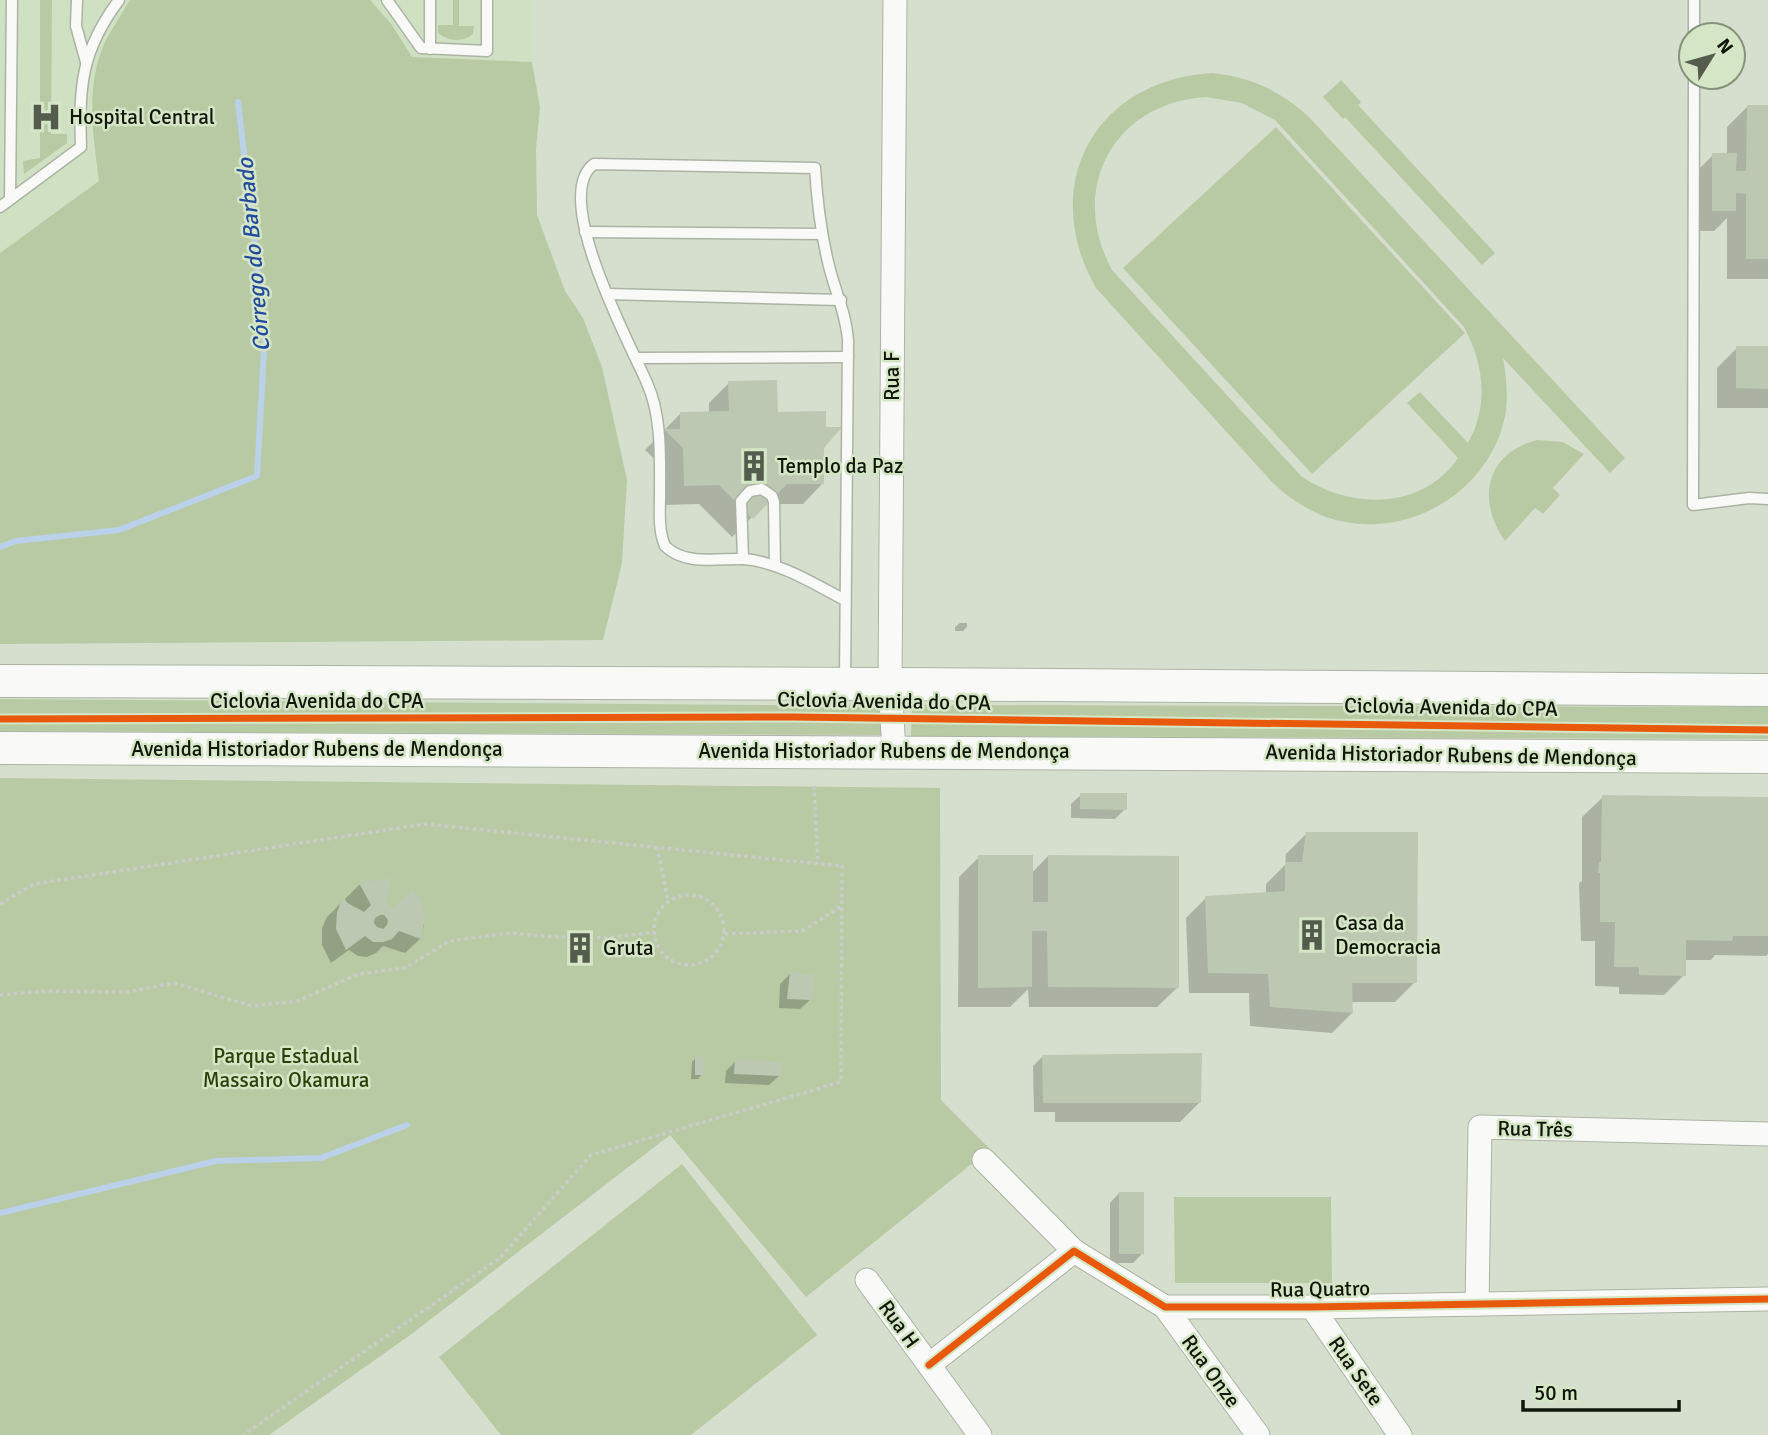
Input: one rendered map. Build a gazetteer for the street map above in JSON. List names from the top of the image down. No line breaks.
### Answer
{"streets":{"main road":["Avenida Historiador Rubens de Mendonça"],"street":["Rua F","Rua Três","Rua Quatro","Rua H","Rua Onze","Rua Sete"],"cycle path":["Ciclovia Avenida do CPA"]},"crossings":[["Rua F","Avenida Historiador Rubens de Mendonça"],["Rua Três","Rua Quatro"],["Rua Quatro","Rua Onze"],["Rua Quatro","Rua Sete"]],"water":["Córrego do Barbado"],"parks":["Parque Estadual Massairo Okamura"],"places":{"hospital":["Hospital Central"],"building":["Templo da Paz","Casa da Democracia","Gruta"]},"scale_bar":"50 m","north":"top right"}
